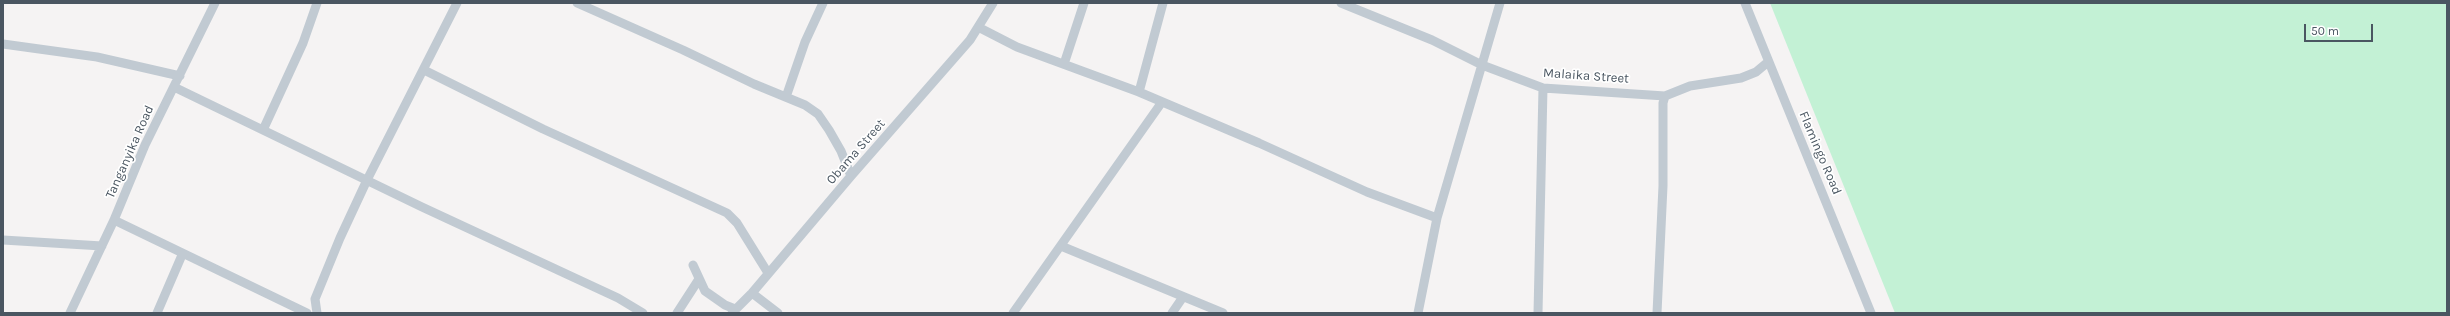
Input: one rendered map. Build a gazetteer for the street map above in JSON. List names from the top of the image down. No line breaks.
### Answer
{"streets":{"street":["Malaika Street","Tanganyika Road","Obama Street","Flamingo Road"]},"crossings":[["Malaika Street","Flamingo Road"]],"scale_bar":"50 m"}
